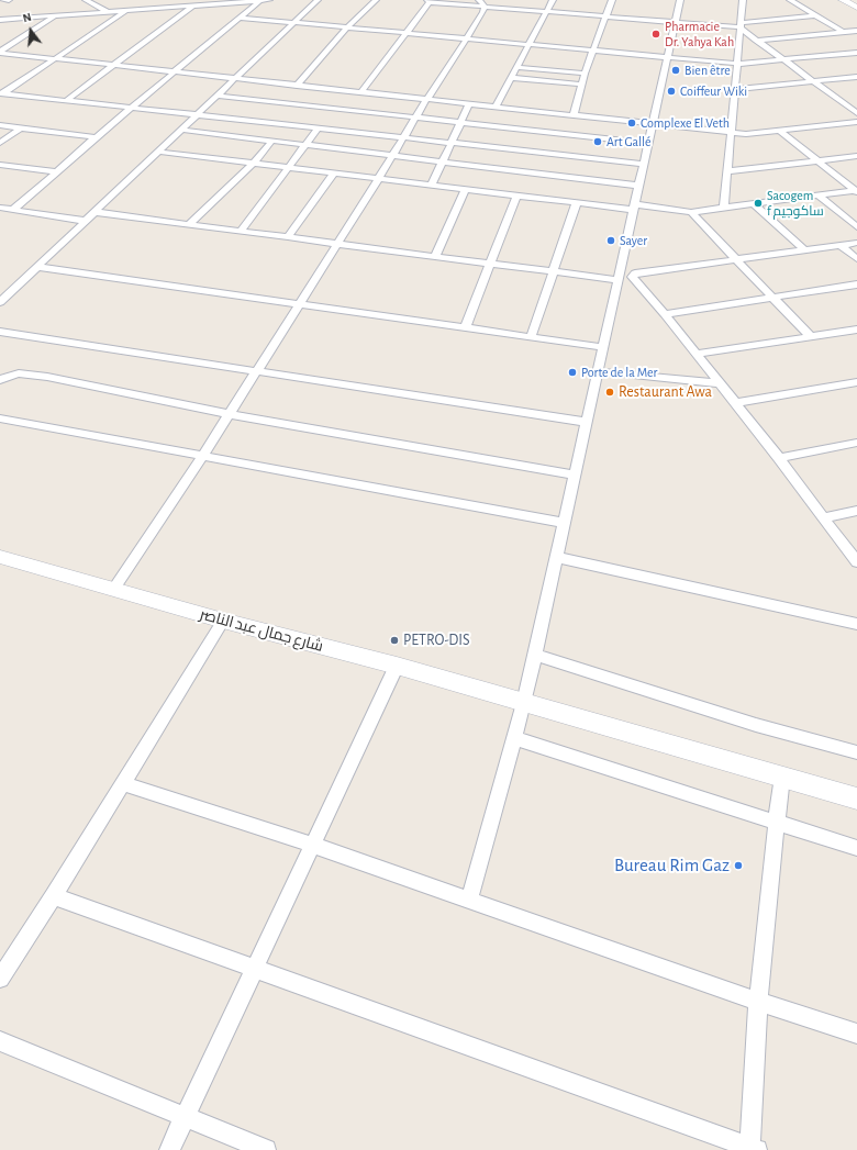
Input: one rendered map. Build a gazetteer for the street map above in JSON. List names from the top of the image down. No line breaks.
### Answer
{"streets":{"main road":["شارع جمال عبد الناصر"]},"places":["Pharmacie Dr. Yahya Kah","Bien être","Coiffeur Wiki","Complexe El Veth","Art Gallé","Sacogem f ساكوجيم","Sayer","Porte de la Mer","Restaurant Awa","PETRO-DIS","Bureau Rim Gaz"],"north":"top"}
